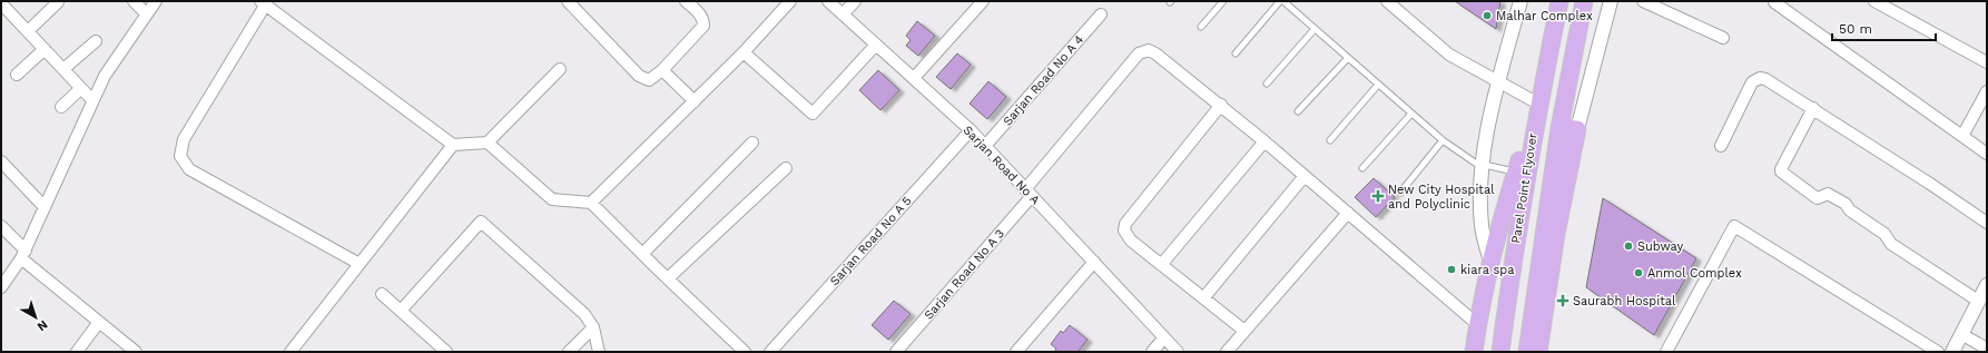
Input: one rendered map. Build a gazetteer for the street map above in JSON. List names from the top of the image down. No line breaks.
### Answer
{"streets":{"main road":["Parel Point Flyover"],"street":["Sarjan Road No A 4","Sarjan Road No A","Sarjan Road No A 5","Sarjan Road No A 3"]},"crossings":[["Sarjan Road No A 4","Sarjan Road No A"],["Sarjan Road No A","Sarjan Road No A 5"],["Sarjan Road No A","Sarjan Road No A 3"]],"places":{"other":["Malhar Complex","Subway","kiara spa","Anmol Complex"],"health":["New City Hospital and Polyclinic","Saurabh Hospital"]},"scale_bar":"50 m","north":"bottom right"}
